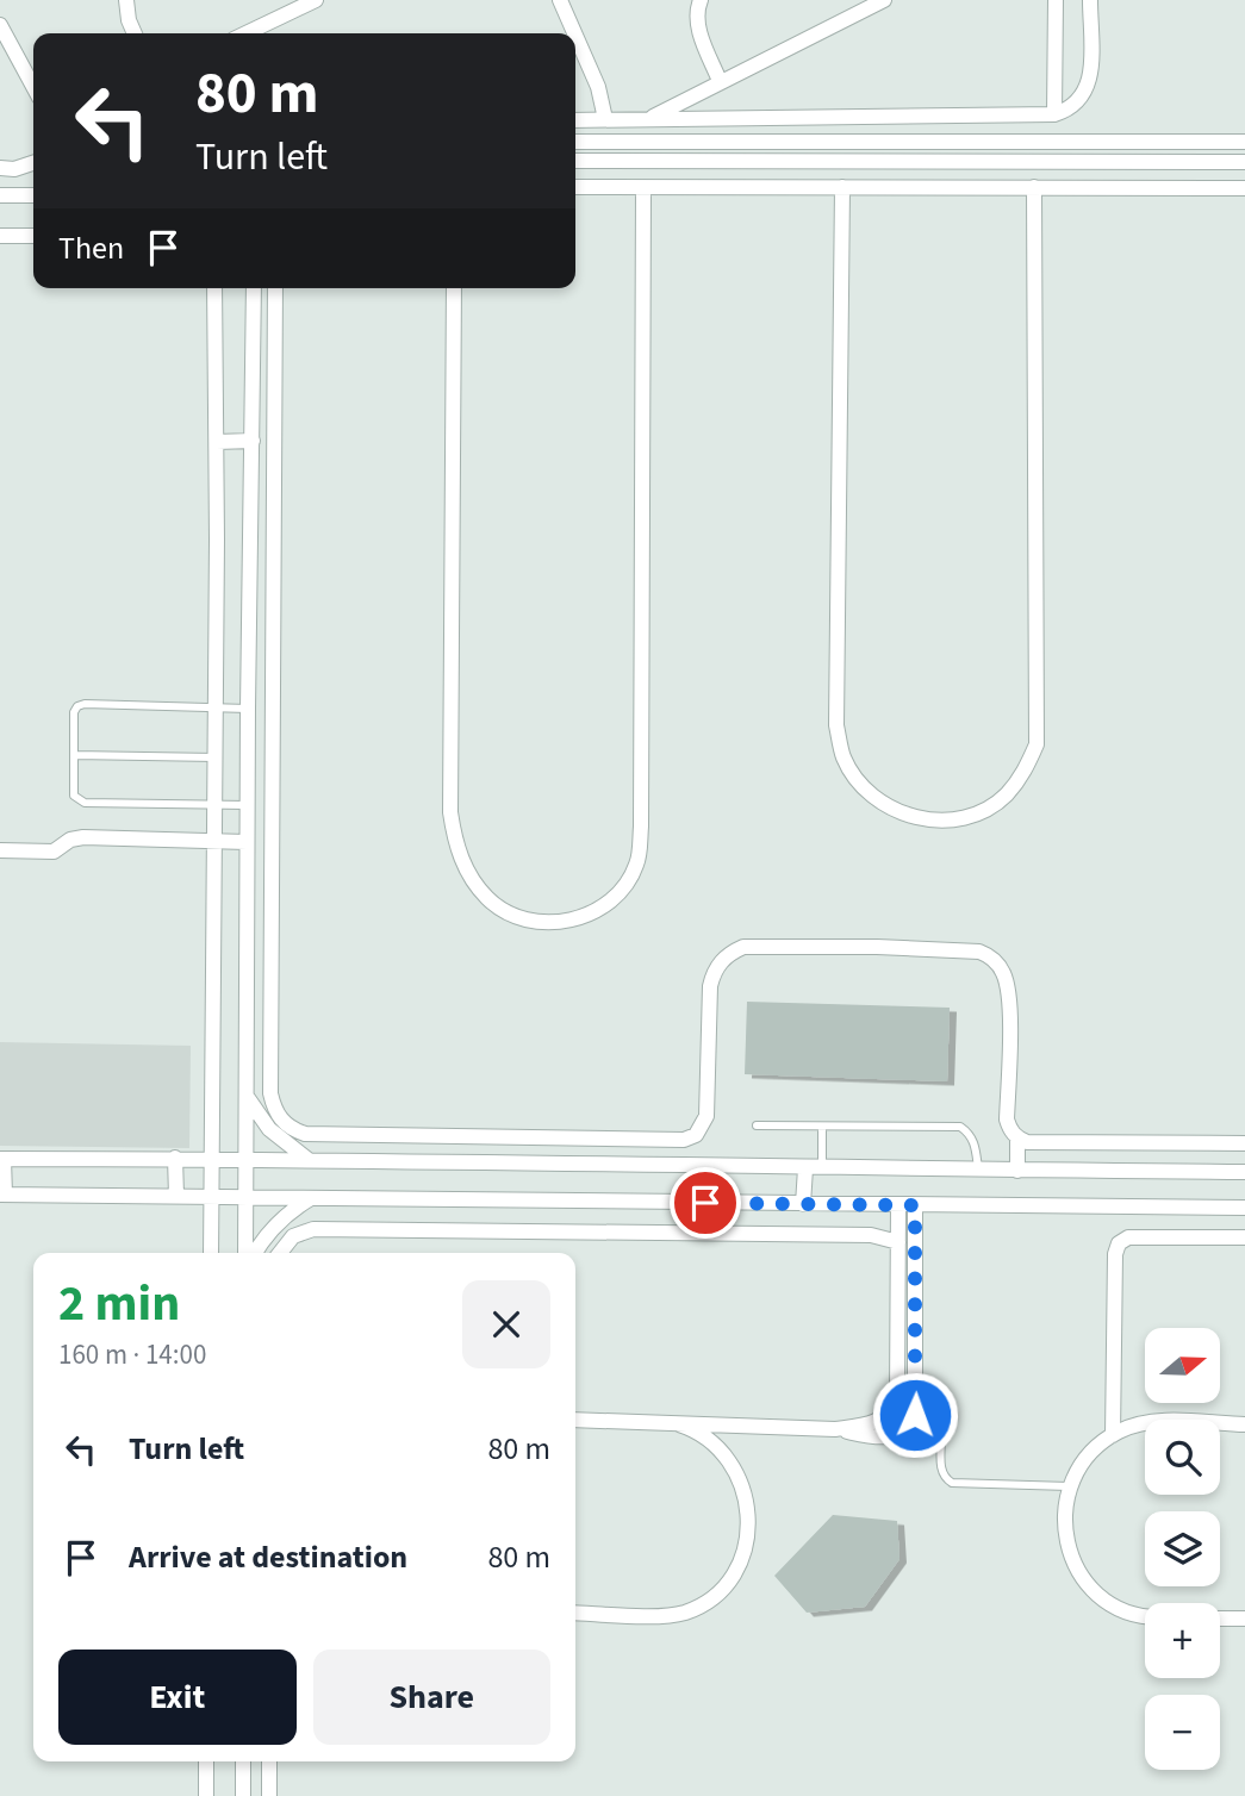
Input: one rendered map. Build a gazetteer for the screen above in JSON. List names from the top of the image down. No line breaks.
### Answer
{"north":"right","page":{"turn":["80 m","Turn left"],"then":"Then","heading":["2 min","160 m · 14:00"],"map_buttons":["+","−"],"list":[{"name":"Turn left","value":"80 m"},{"name":"Arrive at destination","value":"80 m"}],"buttons":["Exit","Share"]}}
